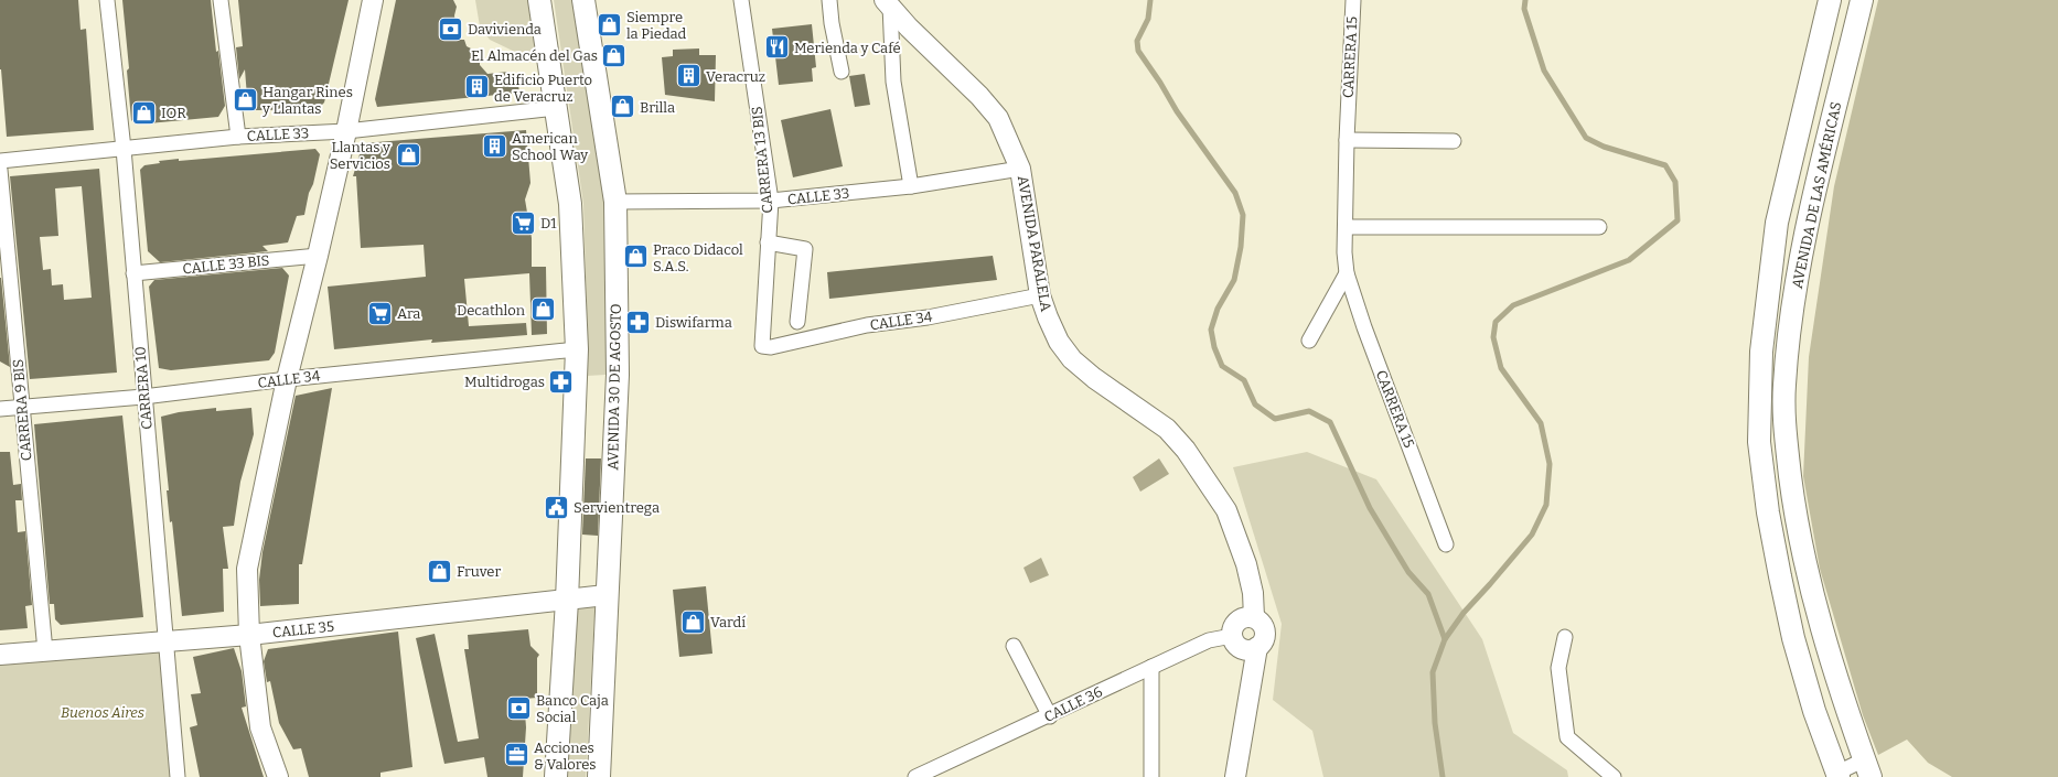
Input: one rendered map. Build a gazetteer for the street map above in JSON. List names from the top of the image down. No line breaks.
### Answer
{"streets":{"main road":["AVENIDA DE LAS AMÉRICAS","AVENIDA PARALELA","AVENIDA 30 DE AGOSTO","CALLE 35"],"street":["CARRERA 15","CALLE 33","CARRERA 13 BIS","CALLE 33 BIS","CALLE 34","CARRERA 10","CARRERA 9 BIS","CALLE 36"]},"crossings":[["CALLE 33","CARRERA 13 BIS"],["CALLE 33","AVENIDA PARALELA"],["CALLE 33","AVENIDA 30 DE AGOSTO"],["CALLE 33","CARRERA 10"],["CARRERA 13 BIS","CALLE 34"],["AVENIDA PARALELA","CALLE 34"],["AVENIDA PARALELA","CALLE 36"],["CALLE 33 BIS","CARRERA 10"],["CALLE 34","CARRERA 10"],["CALLE 34","CARRERA 9 BIS"],["AVENIDA 30 DE AGOSTO","CALLE 35"],["CARRERA 10","CALLE 35"],["CARRERA 9 BIS","CALLE 35"]],"parks":["Buenos Aires"],"places":{"shop":["Siempre la Piedad","El Almacén del Gas","Hangar Rines y Llantas","Brilla","IOR","Llantas y Servicios","Praco Didacol S.A.S.","Decathlon","Fruver","Vardí"],"bank":["Davivienda","Banco Caja Social"],"restaurant":["Merienda y Café"],"building":["Veracruz","Edificio Puerto de Veracruz","American School Way"],"supermarket":["D1","Ara"],"pharmacy":["Diswifarma","Multidrogas"],"public building":["Servientrega"],"office":["Acciones & Valores"]}}
